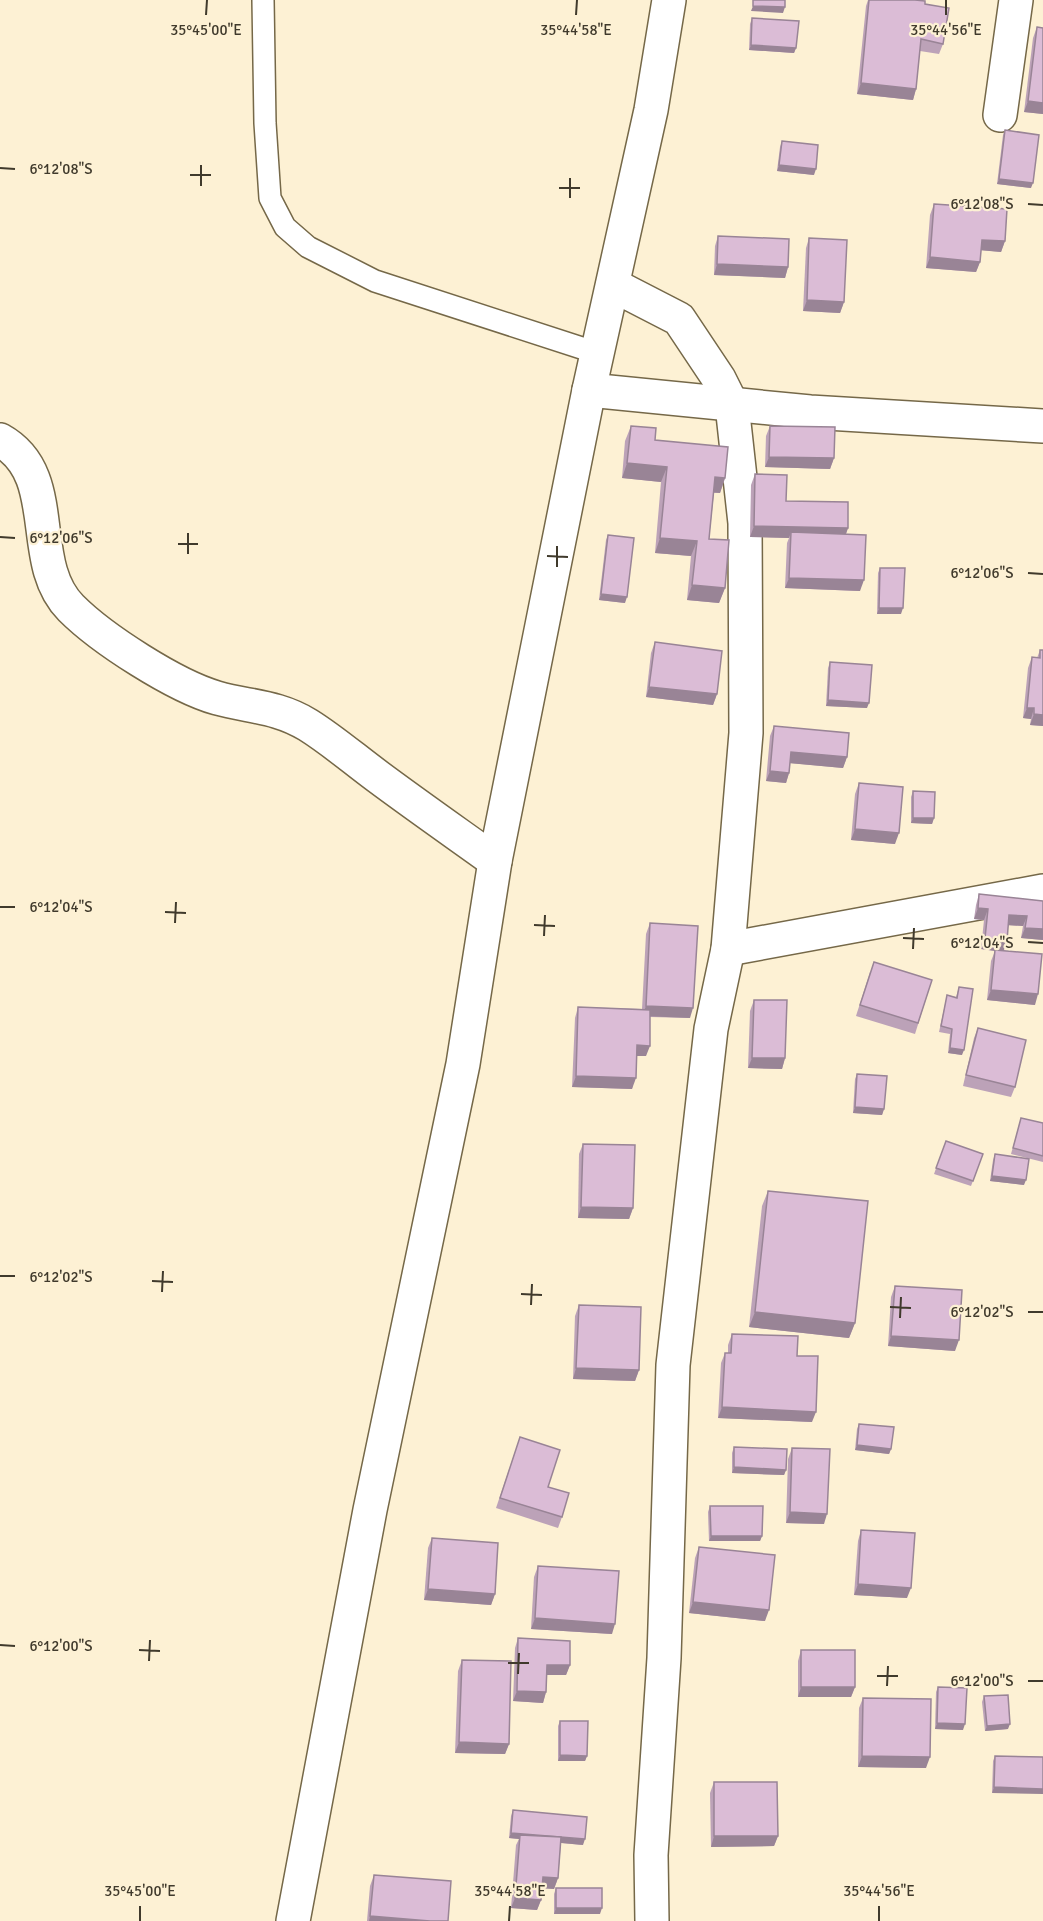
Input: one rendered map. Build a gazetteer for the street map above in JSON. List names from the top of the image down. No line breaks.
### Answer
{"coordinates":["35°45'00\"E","35°44'58\"E","35°44'56\"E","6°12'08\"S","6°12'06\"S","6°12'04\"S","6°12'02\"S","6°12'00\"S"]}
